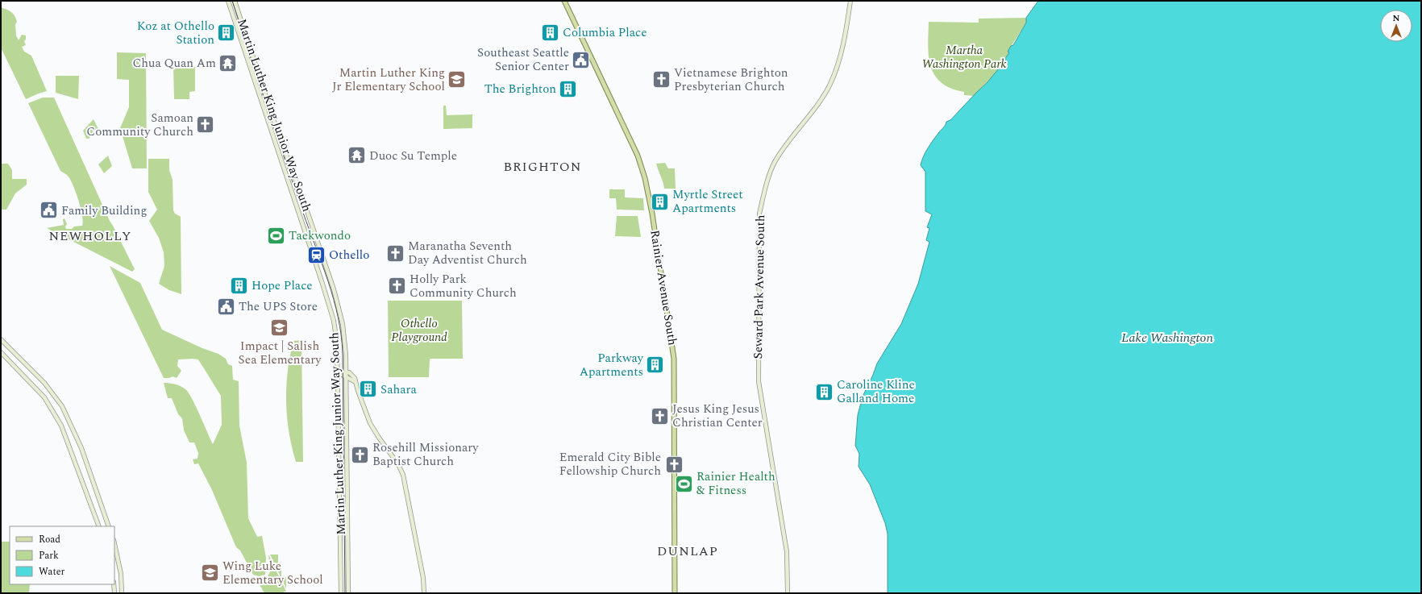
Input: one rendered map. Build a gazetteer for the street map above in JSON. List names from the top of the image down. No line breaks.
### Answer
{"streets":{"main road":["Martin Luther King Junior Way South","Seward Park Avenue South","Rainier Avenue South"]},"districts":["BRIGHTON","NEWHOLLY","DUNLAP"],"water":["Lake Washington"],"parks":["Martha Washington Park","Othello Playground"],"places":{"building":["Columbia Place","Koz at Othello Station","The Brighton","Myrtle Street Apartments","Hope Place","Parkway Apartments","Sahara","Caroline Kline Galland Home"],"public building":["Southeast Seattle Senior Center","Family Building","The UPS Store"],"temple":["Chua Quan Am","Duoc Su Temple"],"school or university":["Martin Luther King Jr Elementary School","Impact | Salish Sea Elementary","Wing Luke Elementary School"],"church":["Vietnamese Brighton Presbyterian Church","Samoan Community Church","Maranatha Seventh Day Adventist Church","Holly Park Community Church","Jesus King Jesus Christian Center","Rosehill Missionary Baptist Church","Emerald City Bible Fellowship Church"],"sports":["Taekwondo","Rainier Health & Fitness"],"station":["Othello"]},"legend":["Road","Park","Water"],"north":"top"}
